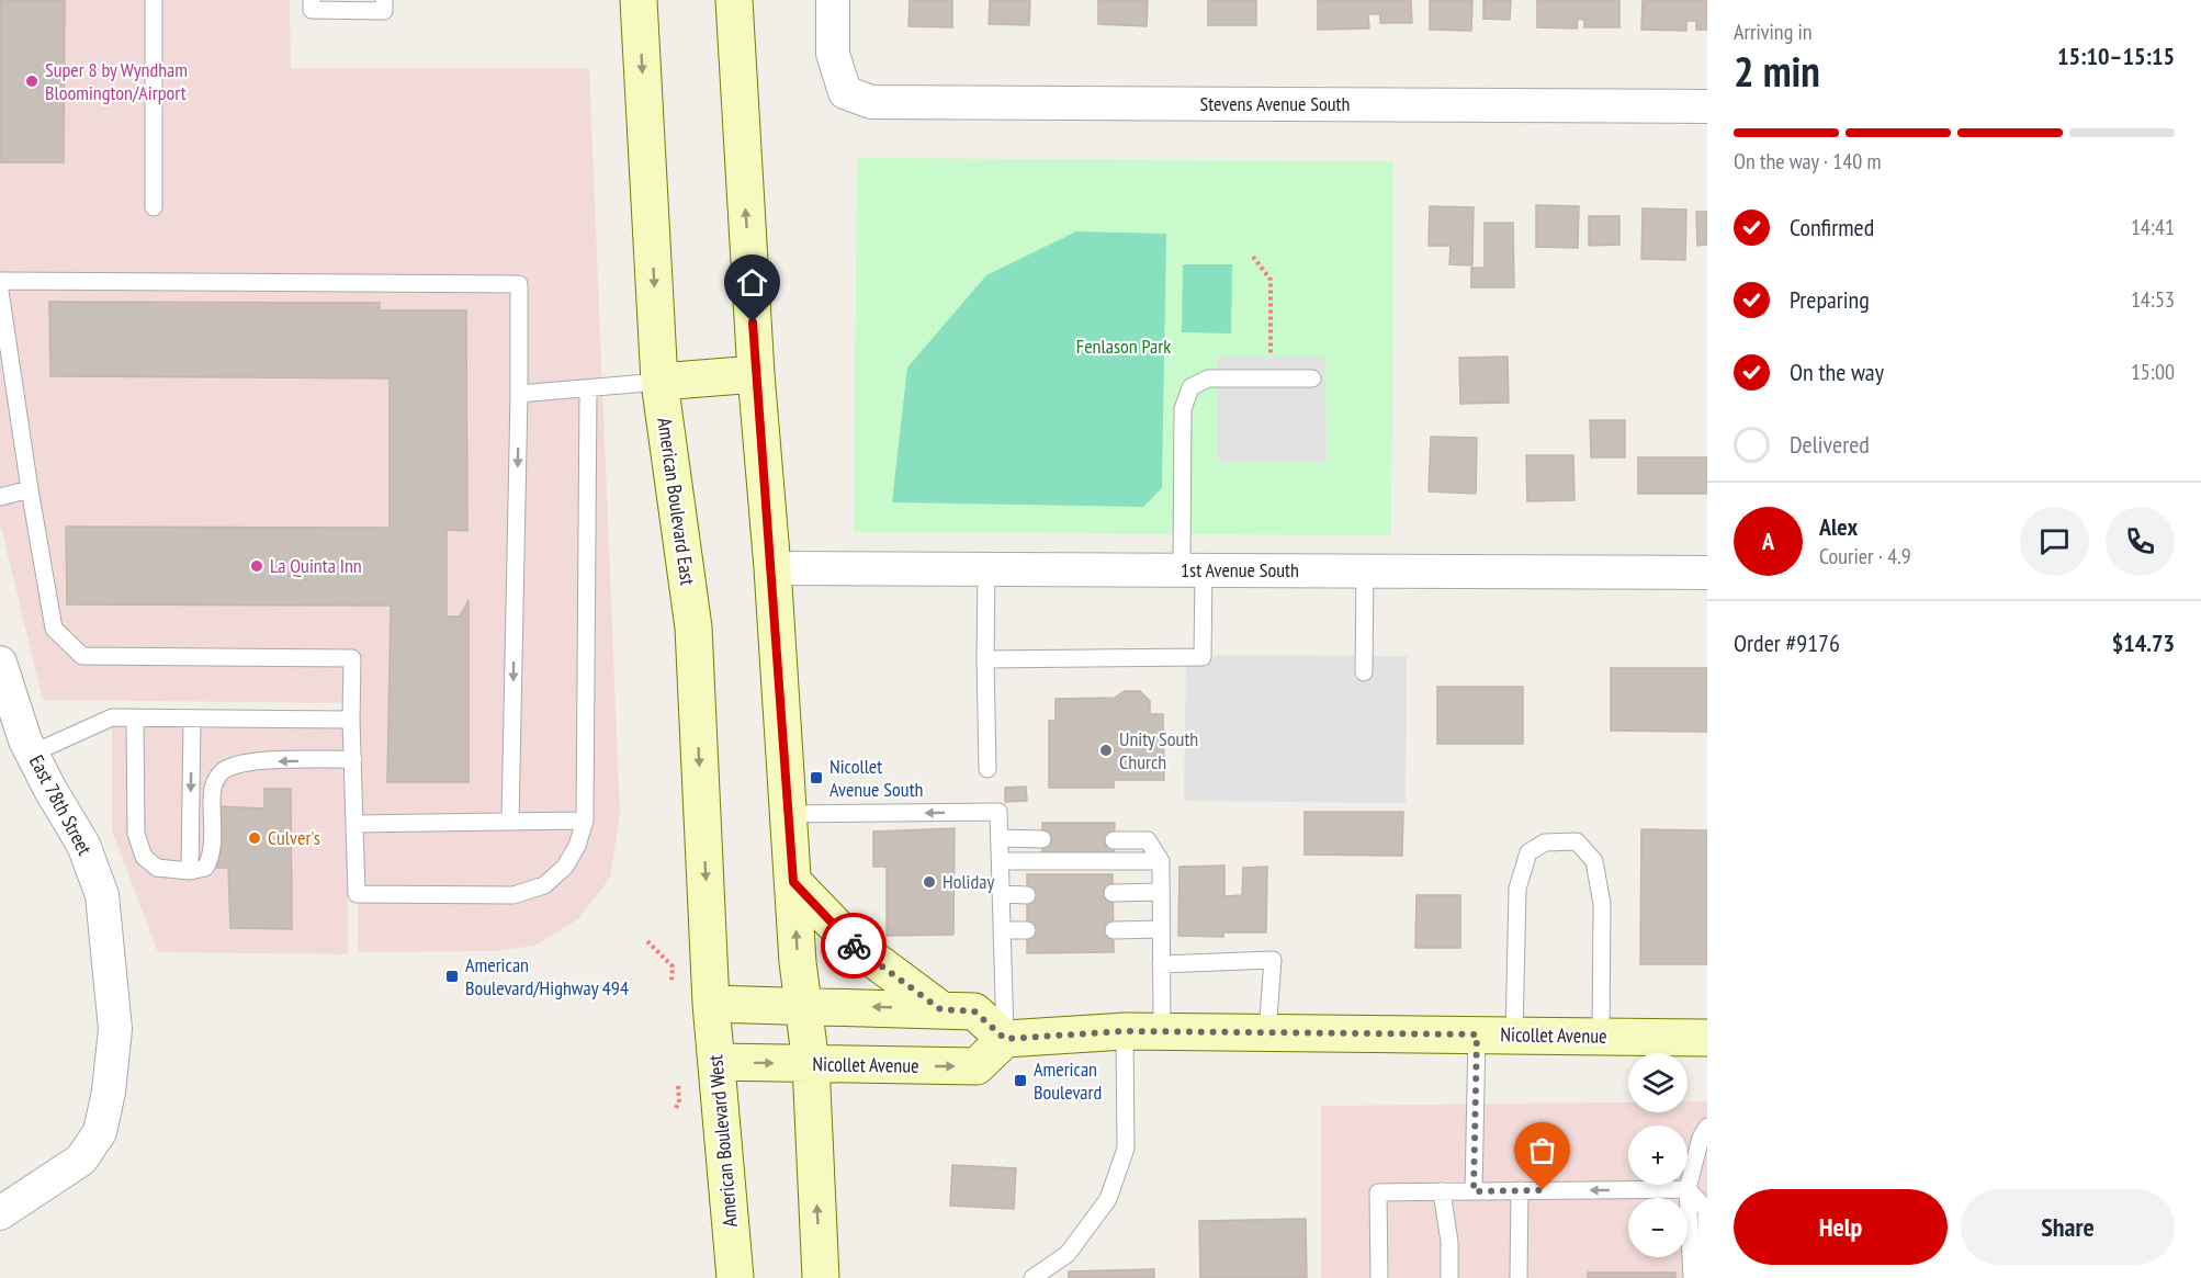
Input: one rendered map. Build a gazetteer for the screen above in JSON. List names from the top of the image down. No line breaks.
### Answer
{"streets":{"main road":["American Boulevard East","Nicollet Avenue","American Boulevard West"],"street":["Stevens Avenue South","1st Avenue South","East 78th Street"]},"crossings":[["American Boulevard East","American Boulevard West"],["Nicollet Avenue","American Boulevard West"]],"parks":["Fenlason Park"],"places":{"other":["Super 8 by Wyndham Bloomington/Airport","La Quinta Inn","Unity South Church","Culver's","Holiday"],"transit":["Nicollet Avenue South","American Boulevard/Highway 494","American Boulevard"]},"page":{"heading":["2 min","Arriving in","15:10–15:15"],"panel":["Alex","Courier · 4.9","Order #9176","$14.73"],"bar":"On the way · 140 m","list":[["Confirmed","14:41"],["Preparing","14:53"],["On the way","15:00"],"Delivered"],"round":"A","map_buttons":["+","−"],"buttons":["Help","Share"]}}
